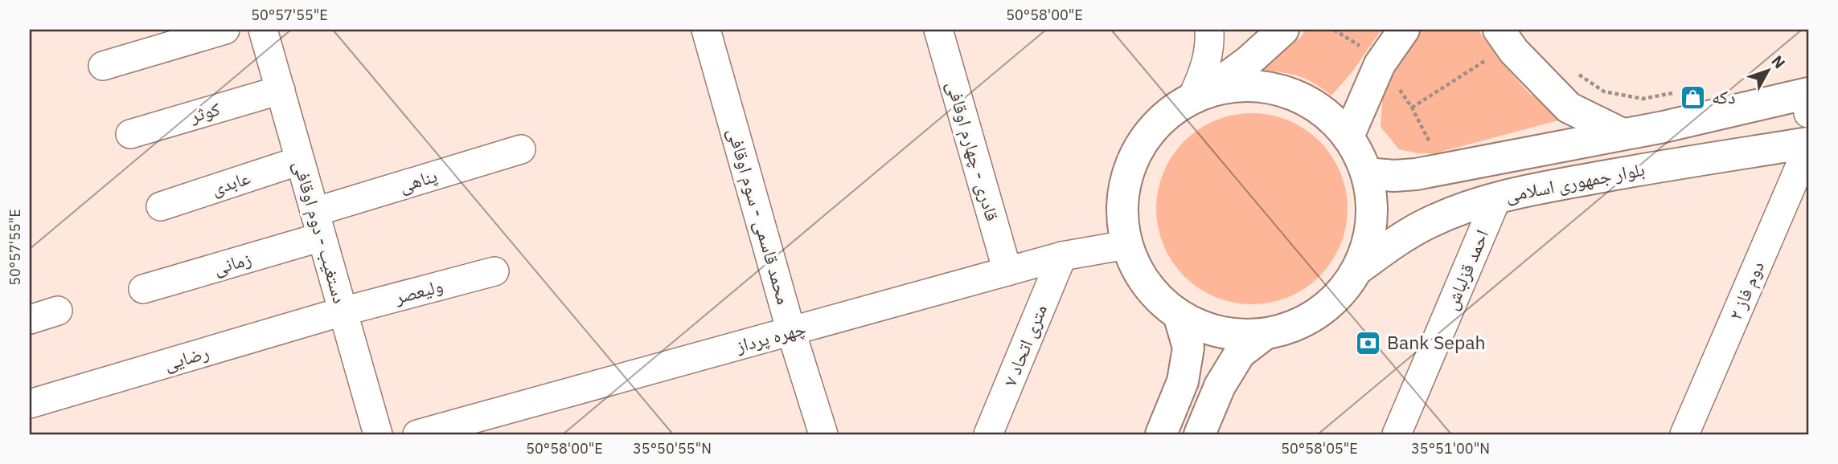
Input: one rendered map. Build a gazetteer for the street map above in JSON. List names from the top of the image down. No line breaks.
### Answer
{"streets":{"main road":["بلوار جمهوری اسلامی"],"street":["کوثر","قادری - چهارم اوقافی","پناهی","عابدی","محمد قاسمی - سوم اوقافی","دستغیب - دوم اوقافی","زمانی","احمد قزلباش","دوم فاز ۲","ولیعصر","چهره پرداز","۷ متری اتحاد","رضایی"]},"crossings":[["کوثر","دستغیب - دوم اوقافی"],["قادری - چهارم اوقافی","چهره پرداز"],["پناهی","دستغیب - دوم اوقافی"],["پناهی","زمانی"],["بلوار جمهوری اسلامی","احمد قزلباش"],["بلوار جمهوری اسلامی","دوم فاز ۲"],["عابدی","دستغیب - دوم اوقافی"],["محمد قاسمی - سوم اوقافی","چهره پرداز"],["دستغیب - دوم اوقافی","زمانی"],["دستغیب - دوم اوقافی","ولیعصر"],["دستغیب - دوم اوقافی","رضایی"],["ولیعصر","رضایی"],["چهره پرداز","۷ متری اتحاد"]],"places":{"shop":["دکه"],"bank":["Bank Sepah"]},"north":"top right","coordinates":["50°57'55\"E","50°58'00\"E","35°50'55\"N","50°58'05\"E","35°51'00\"N"]}
